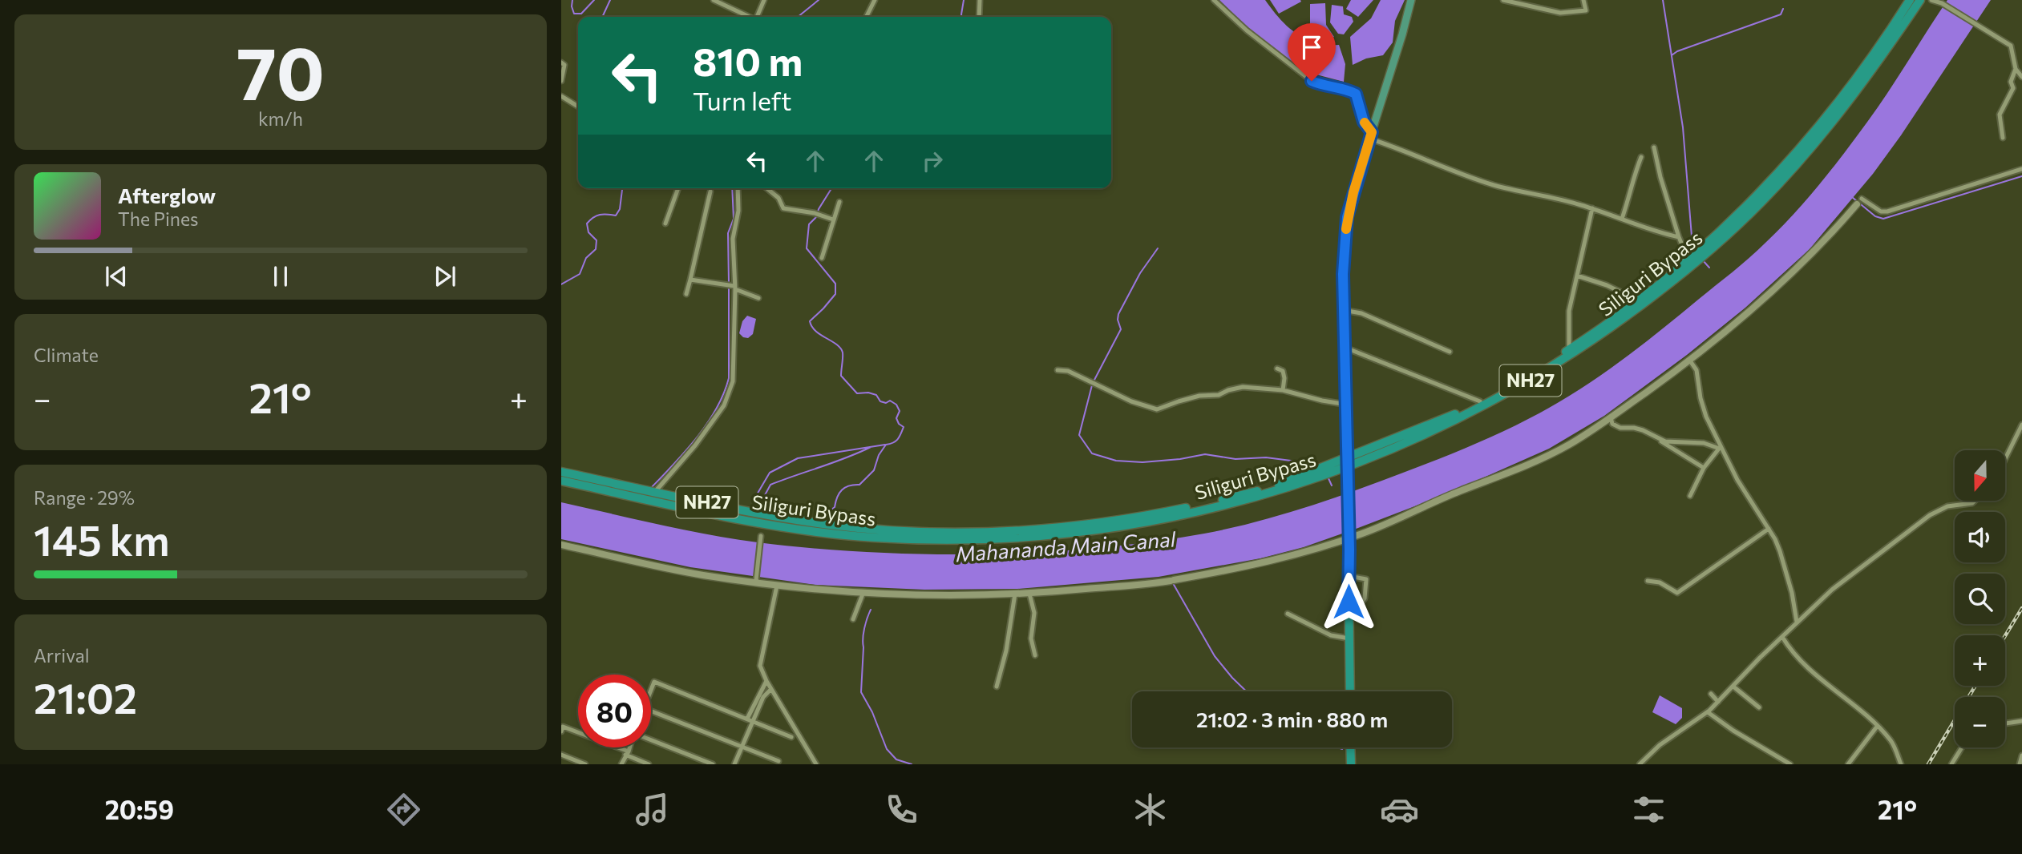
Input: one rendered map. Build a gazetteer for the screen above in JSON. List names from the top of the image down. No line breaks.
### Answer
{"streets":{"highway":["Siliguri Bypass","NH27"]},"crossings":[["Siliguri Bypass","NH27"]],"water":["Mahananda Main Canal"],"north":"bottom","page":{"tile":[["70","km/h"],"Climate",["Range · 29%","145 km"],["Arrival","21:02"]],"turn":["810 m","Turn left"],"song":["Afterglow","The Pines"],"heat":["−","21°","+"],"map_buttons":["+","−"],"limit":"80","trip":"21:02 · 3 min · 880 m","tabs":["20:59","21°"]}}
